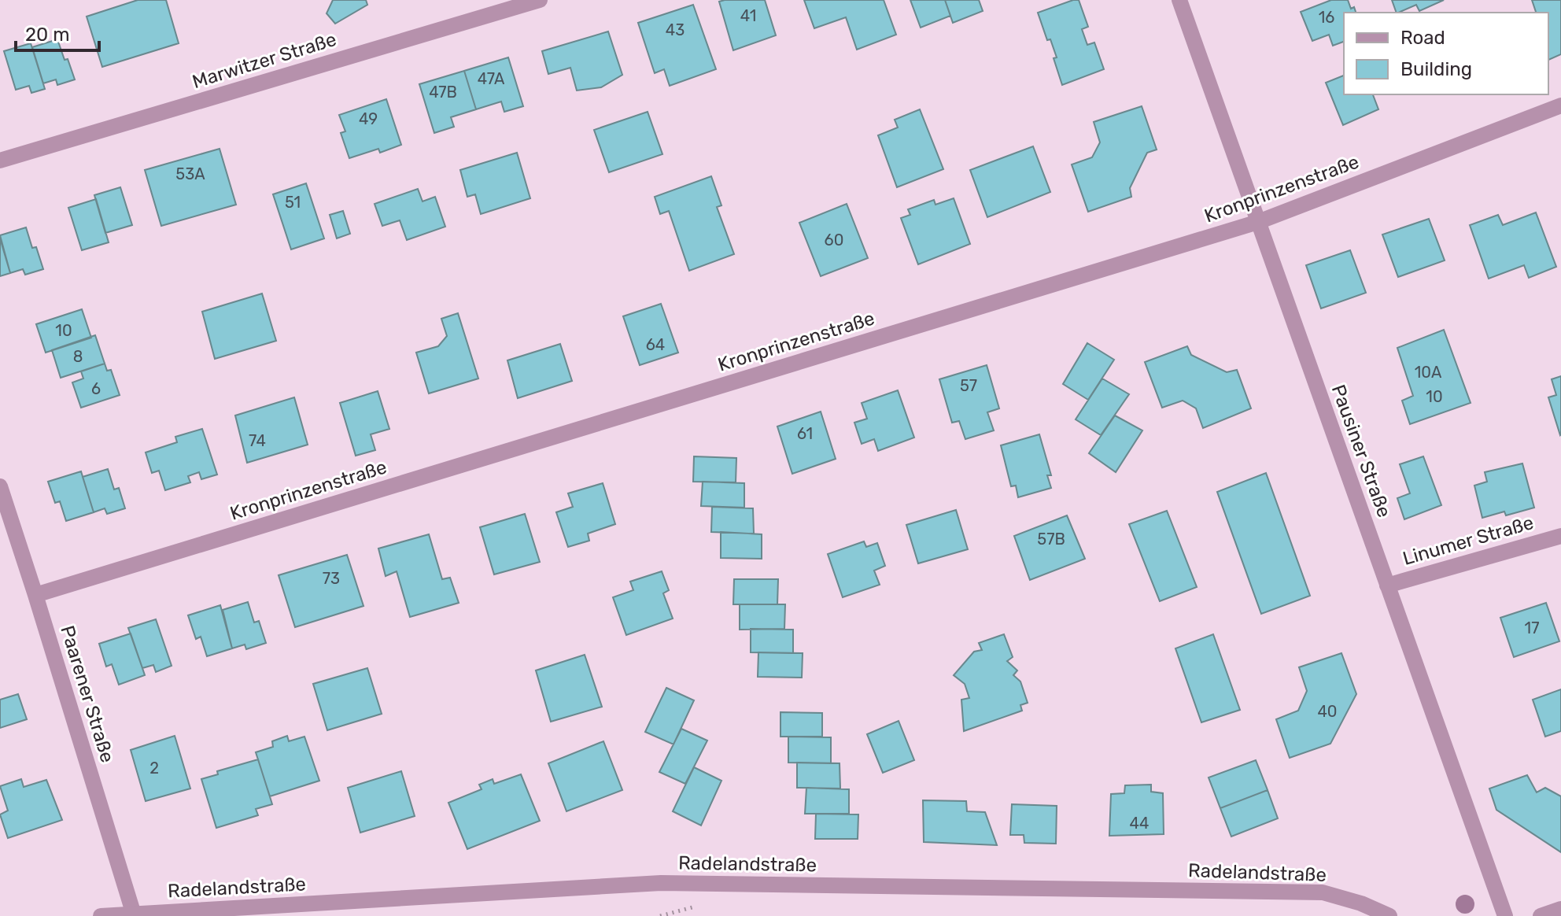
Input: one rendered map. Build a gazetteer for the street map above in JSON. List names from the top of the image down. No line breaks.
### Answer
{"streets":{"street":["Marwitzer Straße","Kronprinzenstraße","Pausiner Straße","Linumer Straße","Paarener Straße","Radelandstraße"]},"crossings":[["Kronprinzenstraße","Pausiner Straße"],["Kronprinzenstraße","Paarener Straße"],["Pausiner Straße","Linumer Straße"],["Paarener Straße","Radelandstraße"]],"house_numbers":["41","16","43","47A","47B","49","53A","51","60","10","64","8","10A","57","6","10","61","74","57B","73","17","40","2","44"],"legend":["Road","Building"],"scale_bar":"20 m"}
